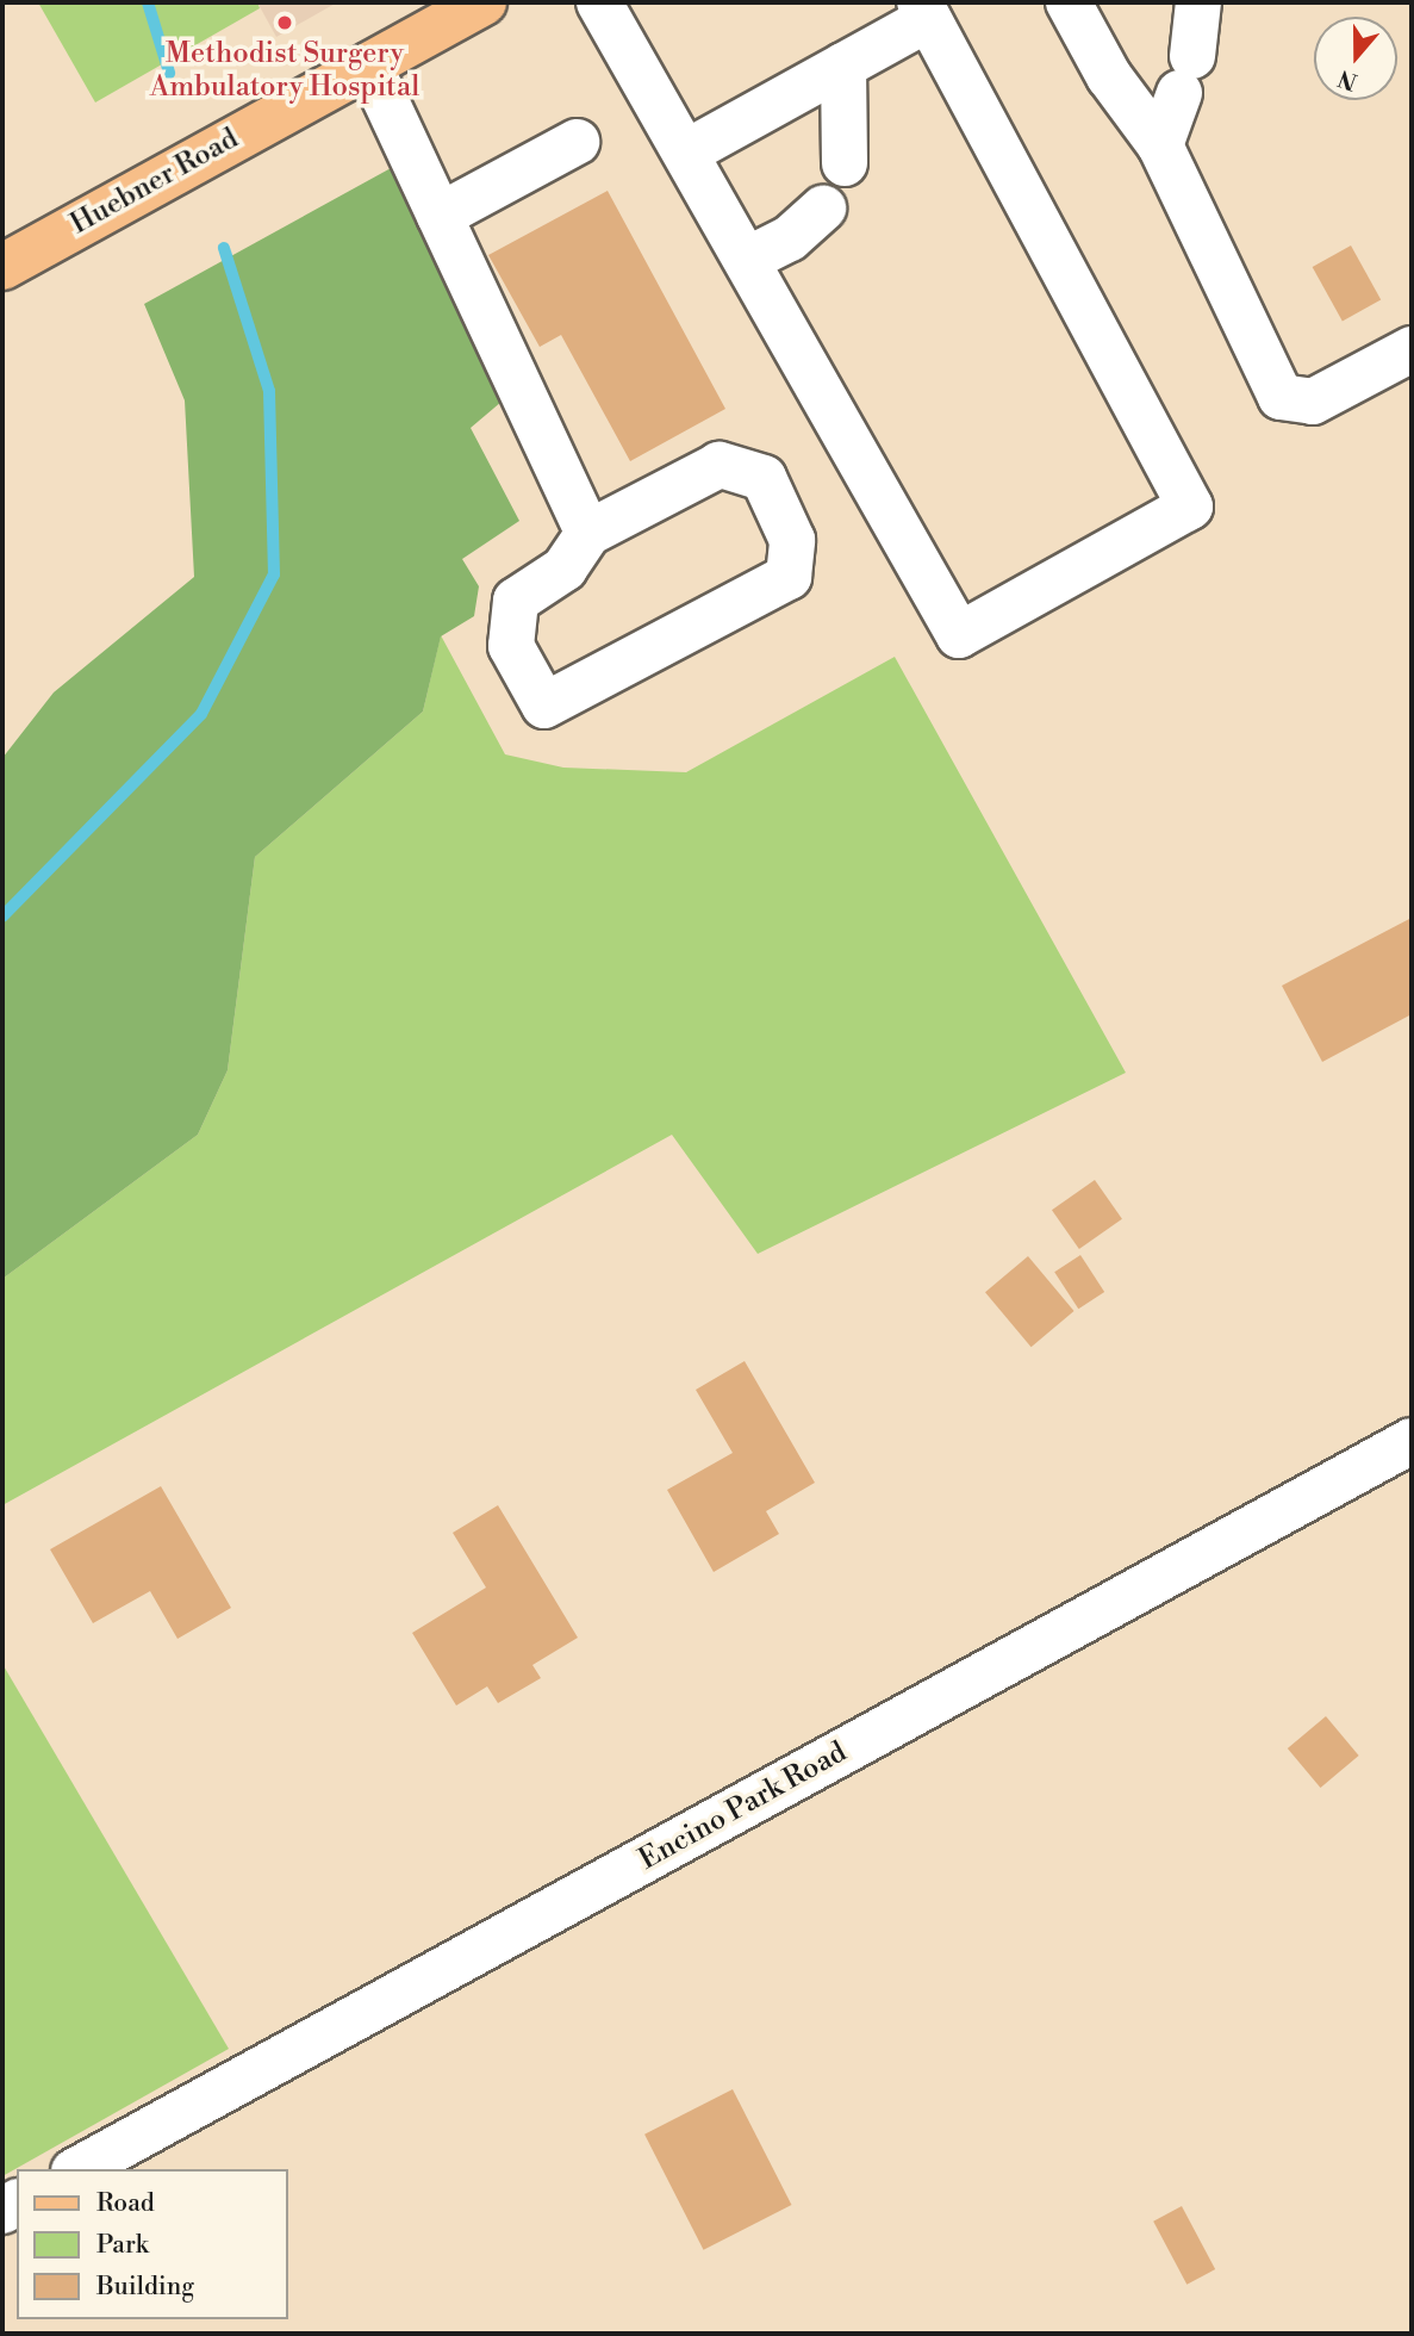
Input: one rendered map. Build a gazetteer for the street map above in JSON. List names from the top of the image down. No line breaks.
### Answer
{"streets":{"main road":["Huebner Road"],"street":["Encino Park Road"]},"places":["Methodist Surgery Ambulatory Hospital"],"legend":["Road","Park","Building"],"north":"bottom"}
